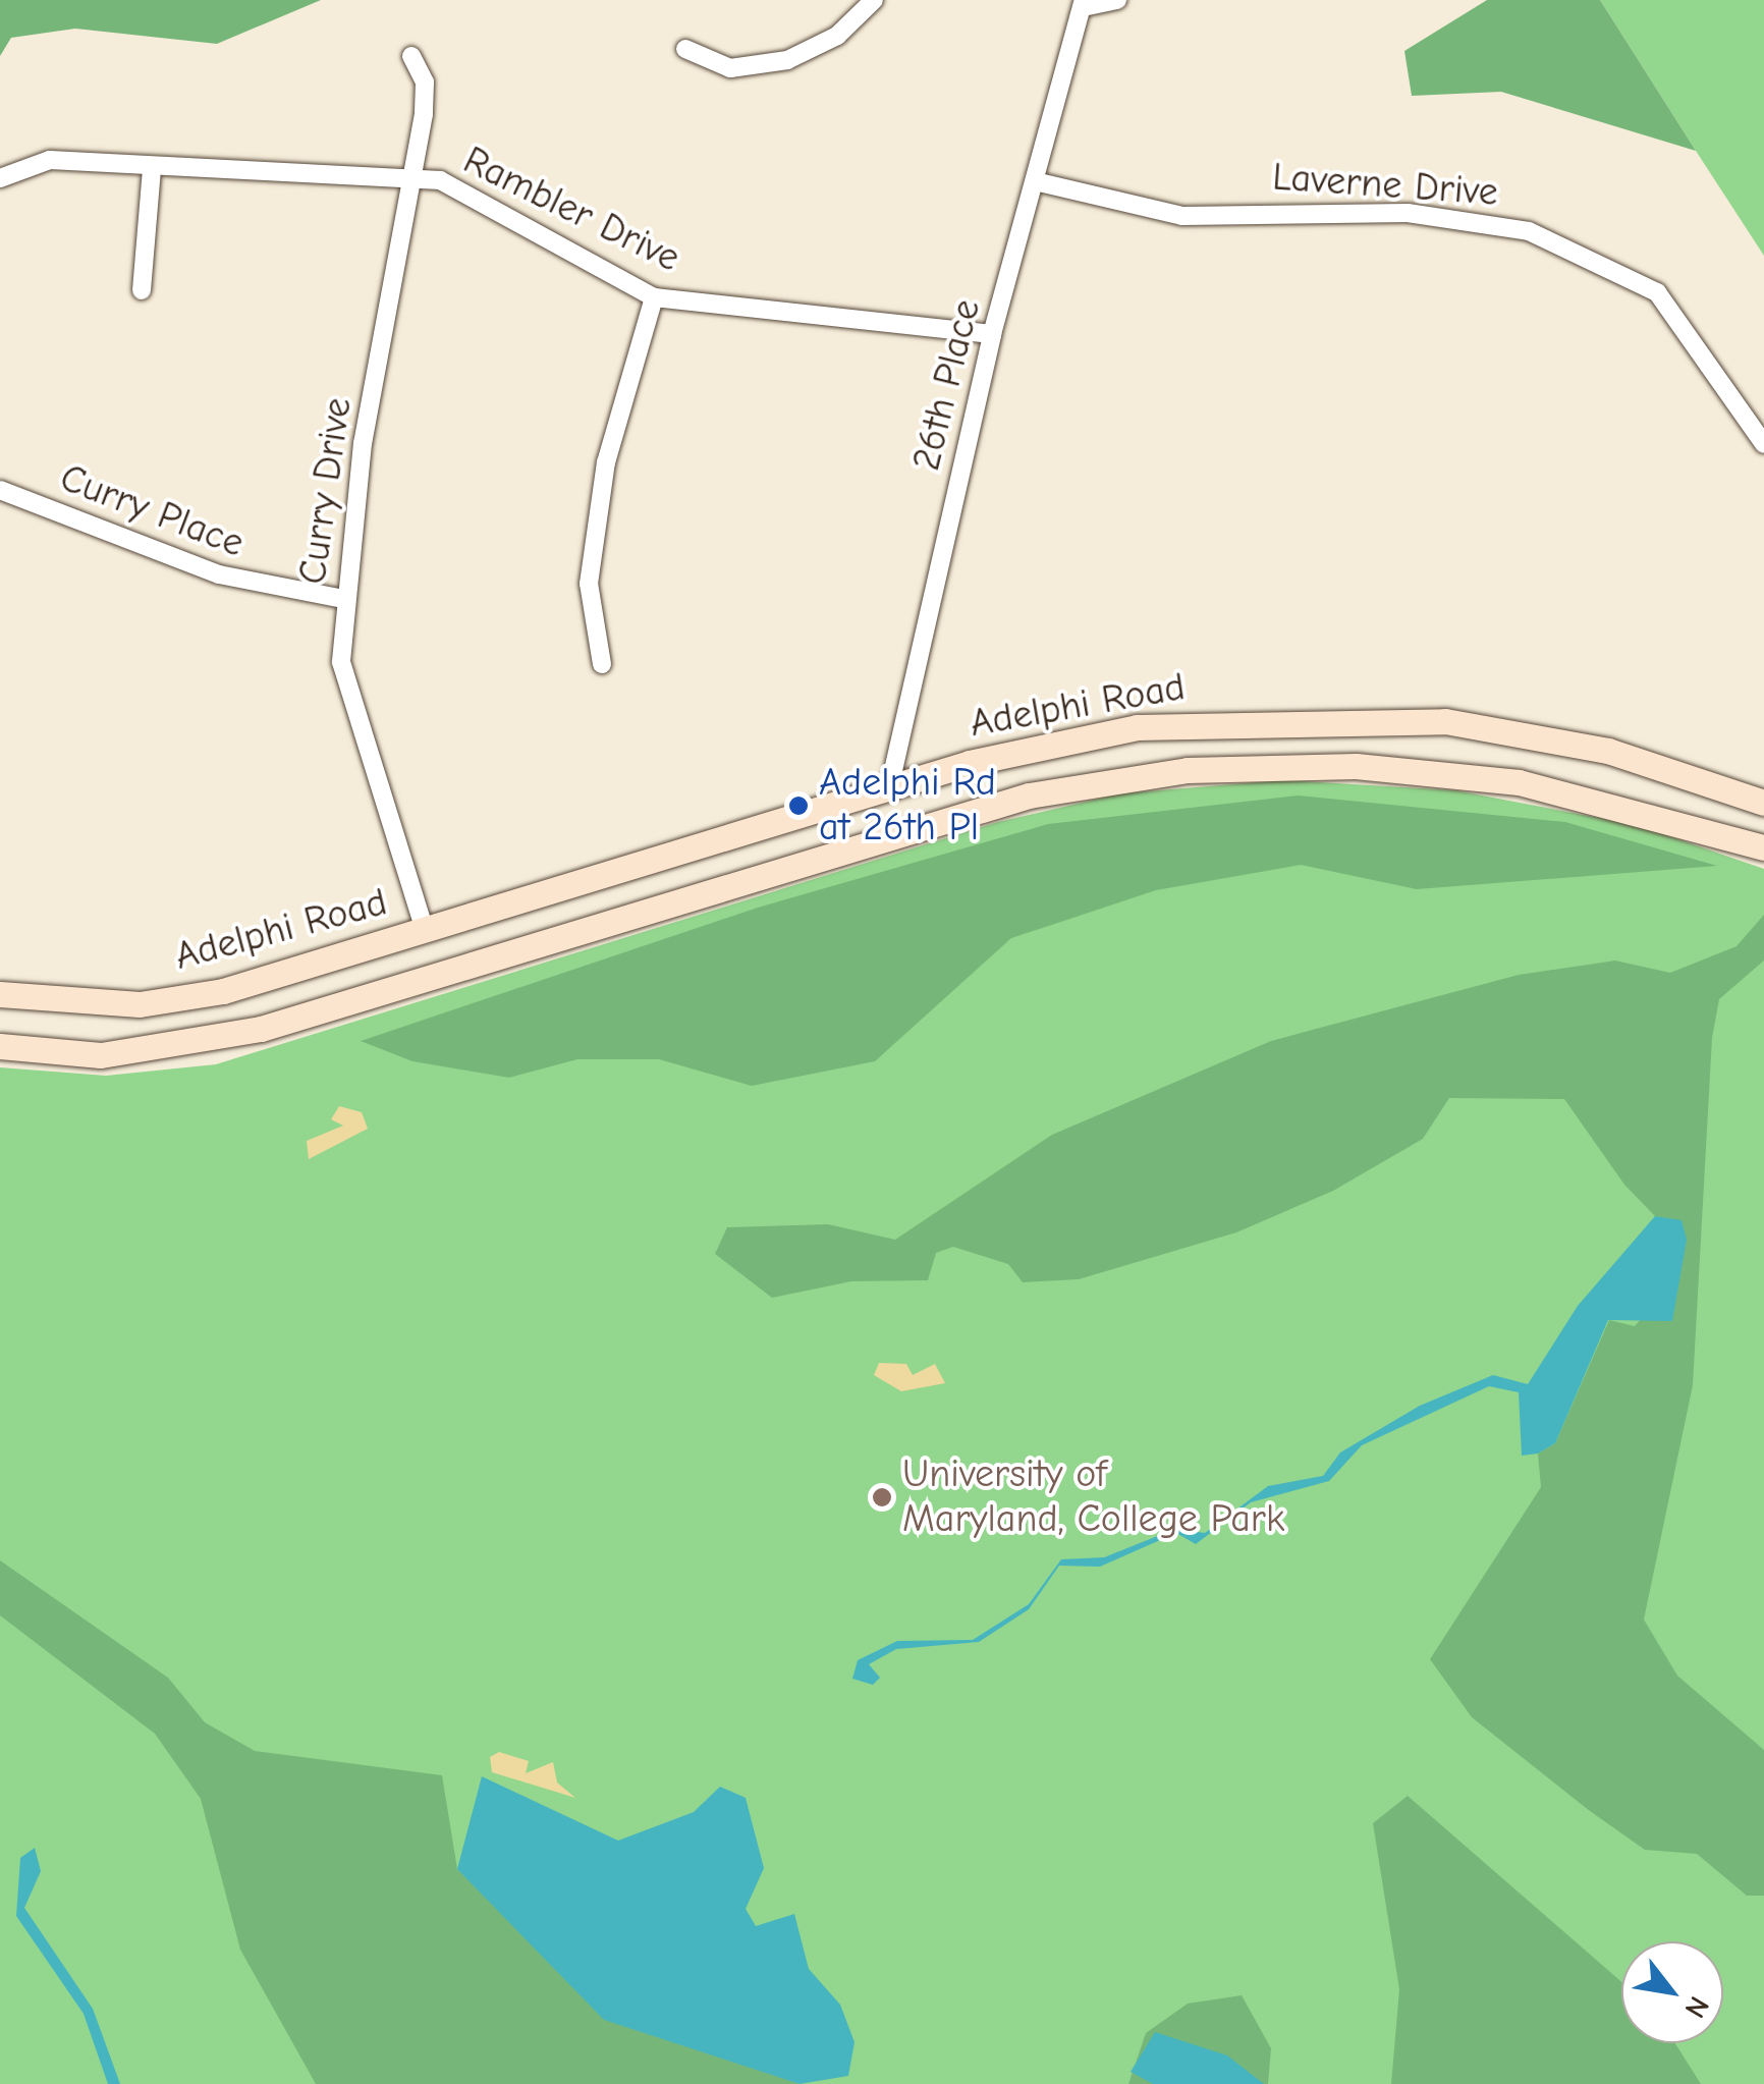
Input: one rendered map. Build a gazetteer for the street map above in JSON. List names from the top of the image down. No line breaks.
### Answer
{"streets":{"main road":["Adelphi Road"],"street":["Laverne Drive","Rambler Drive","26th Place","Curry Drive","Curry Place"]},"crossings":[["Laverne Drive","26th Place"],["Rambler Drive","26th Place"],["Rambler Drive","Curry Drive"],["26th Place","Adelphi Road"],["Curry Drive","Curry Place"],["Curry Drive","Adelphi Road"]],"places":["Adelphi Rd at 26th Pl","University of Maryland, College Park"],"north":"bottom right"}
